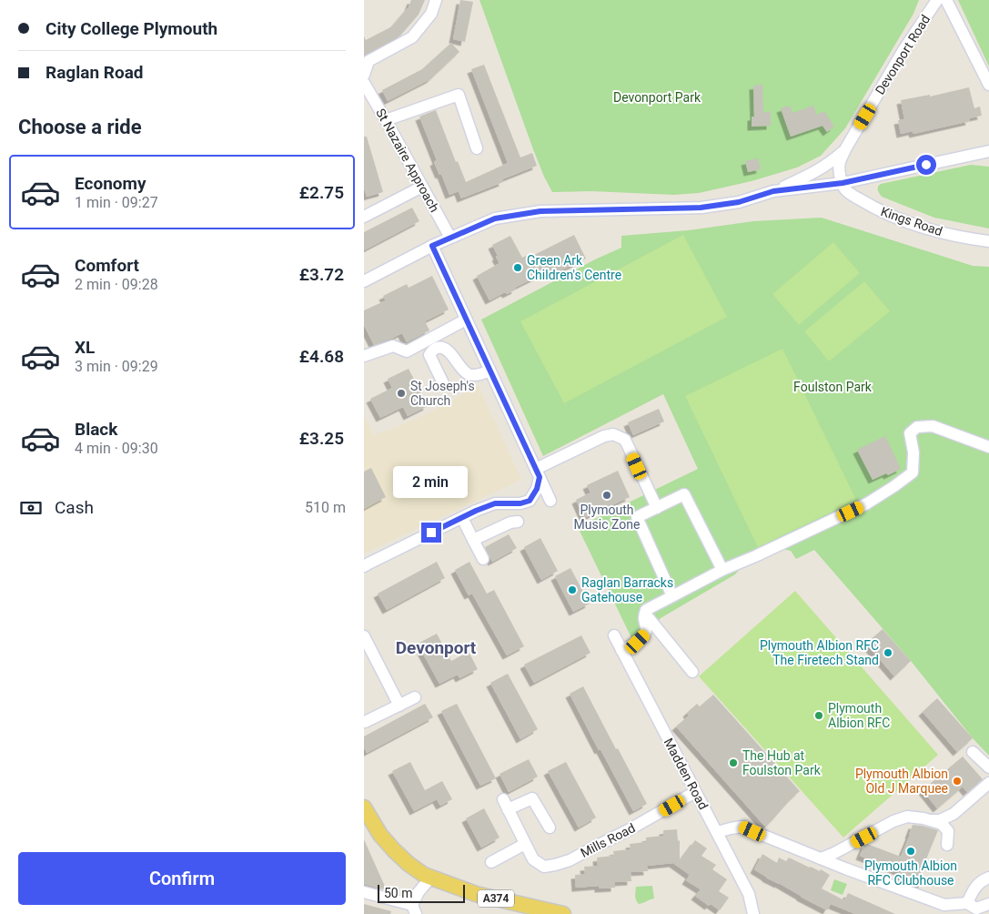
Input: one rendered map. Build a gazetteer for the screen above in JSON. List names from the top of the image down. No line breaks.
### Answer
{"streets":{"main road":["A374"],"street":["Devonport Road","St Nazaire Approach","Kings Road","Madden Road","Mills Road"]},"crossings":[["Devonport Road","Kings Road"],["Madden Road","Mills Road"]],"districts":["Devonport"],"parks":["Devonport Park","Foulston Park"],"places":["Green Ark Children's Centre","St Joseph's Church","Plymouth Music Zone","Raglan Barracks Gatehouse","Plymouth Albion RFC The Firetech Stand","Plymouth Albion RFC","The Hub at Foulston Park","Plymouth Albion Old J Marquee","Plymouth Albion RFC Clubhouse"],"scale_bar":"50 m","page":{"banner":["City College Plymouth","Raglan Road"],"heading":"Choose a ride","list":[{"name":"Economy","note":"1 min · 09:27","value":"£2.75"},{"name":"Comfort","note":"2 min · 09:28","value":"£3.72"},{"name":"XL","note":"3 min · 09:29","value":"£4.68"},{"name":"Black","note":"4 min · 09:30","value":"£3.25"}],"bubble":"2 min","pay":["Cash","510 m"],"buttons":"Confirm","scale":"50 m"}}
